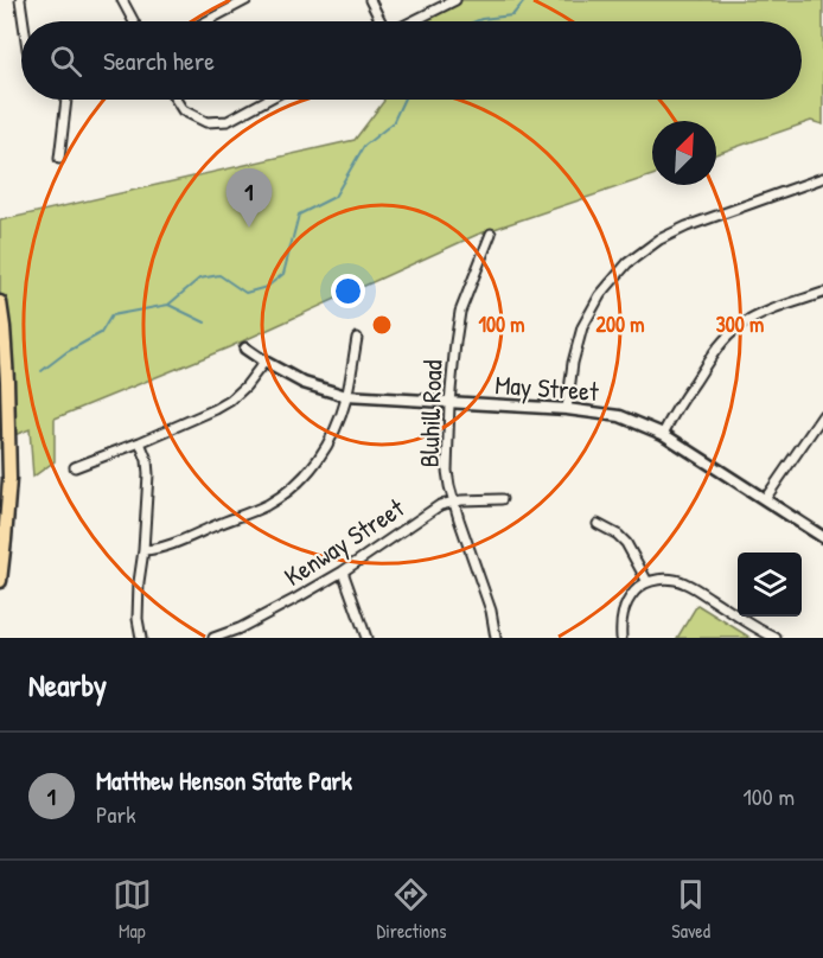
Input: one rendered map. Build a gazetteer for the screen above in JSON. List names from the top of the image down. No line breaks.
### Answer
{"streets":{"street":["May Street","Bluhill Road","Kenway Street"]},"crossings":[["May Street","Bluhill Road"],["Bluhill Road","Kenway Street"]],"north":"top right","page":{"search":"Search here","pins":"1","heading":"Nearby","list":[{"mark":"1","name":"Matthew Henson State Park","note":"Park","value":"100 m"}],"nav":["Map","Directions","Saved"]},"rings":["100 m","200 m","300 m"]}
